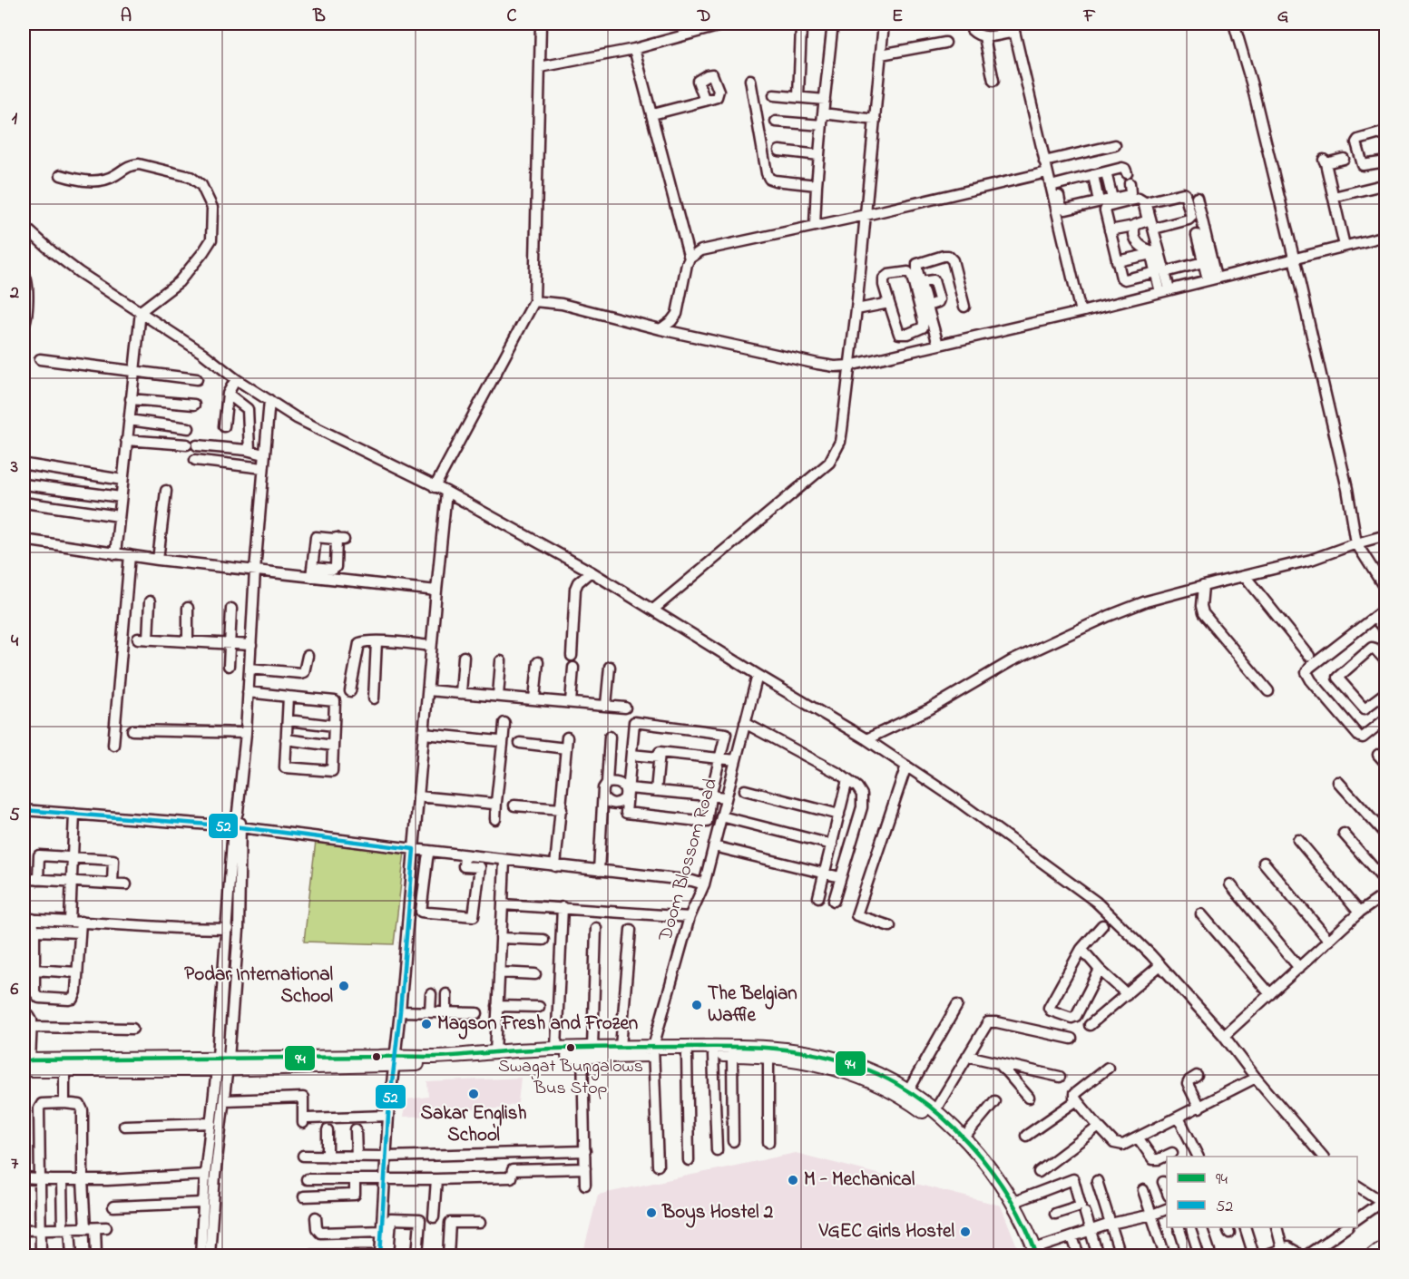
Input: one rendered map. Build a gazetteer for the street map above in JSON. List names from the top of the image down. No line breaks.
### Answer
{"streets":{"street":["Doom Blossom Road"]},"places":["Podar International School","The Belgian Waffle","Magson Fresh and Frozen","Swagat Bungalows Bus Stop","Sakar English School","M - Mechanical","Boys Hostel 2","VGEC Girls Hostel"],"lines":["transit line 52","transit line 94"],"legend":["94","52"],"grid":{"columns":["A","B","C","D","E","F","G"],"rows":["1","2","3","4","5","6","7"]}}
